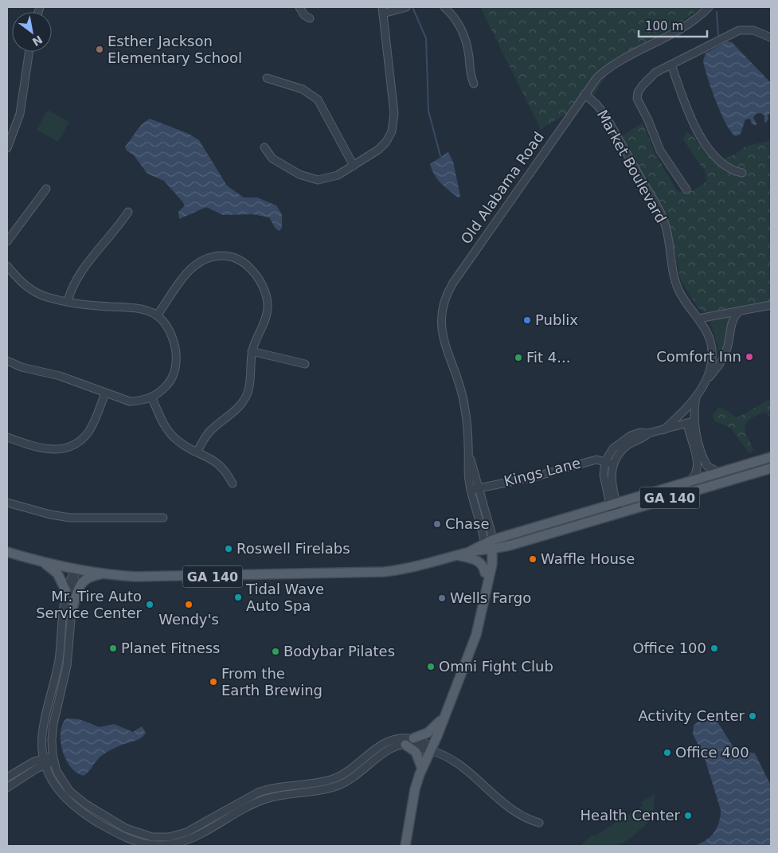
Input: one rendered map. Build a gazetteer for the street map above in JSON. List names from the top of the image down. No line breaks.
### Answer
{"streets":{"main road":["Old Alabama Road","GA 140"],"street":["Market Boulevard","Kings Lane"]},"crossings":[["Market Boulevard","Old Alabama Road"],["Market Boulevard","Kings Lane"],["Old Alabama Road","Kings Lane"],["Old Alabama Road","GA 140"]],"places":["Esther Jackson Elementary School","Publix","Comfort Inn","Fit 4...","Chase","Roswell Firelabs","Waffle House","Tidal Wave Auto Spa","Wells Fargo","Mr. Tire Auto Service Center","Wendy's","Planet Fitness","Office 100","Bodybar Pilates","Omni Fight Club","From the Earth Brewing","Activity Center","Office 400","Health Center"],"scale_bar":"100 m","north":"bottom right"}
